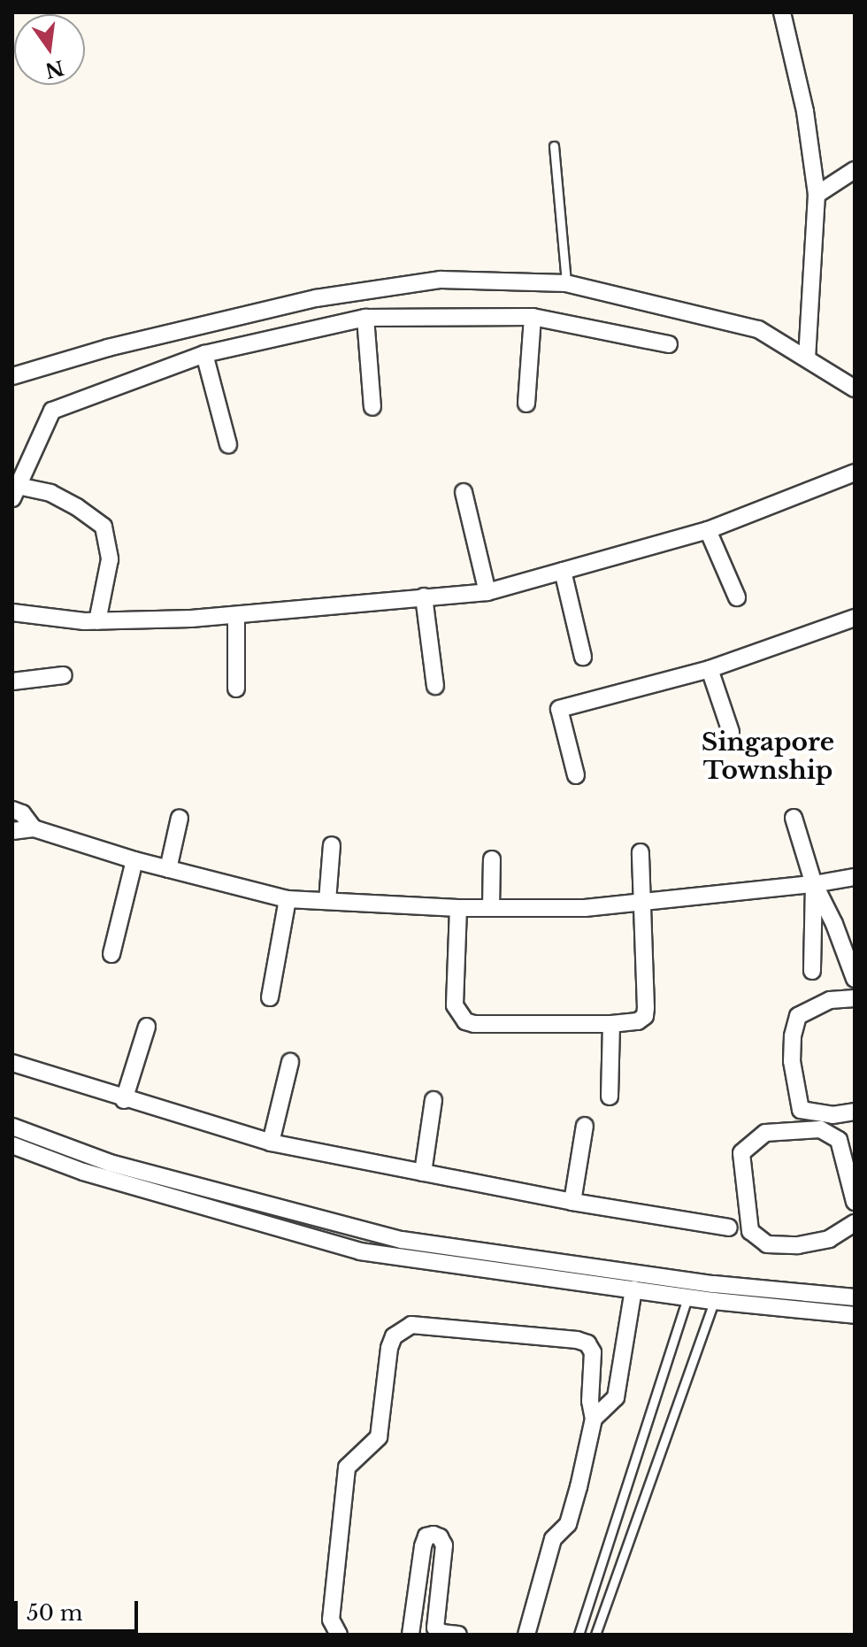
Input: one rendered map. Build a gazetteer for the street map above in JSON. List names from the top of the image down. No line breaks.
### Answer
{"districts":["Singapore Township"],"scale_bar":"50 m","north":"bottom"}
